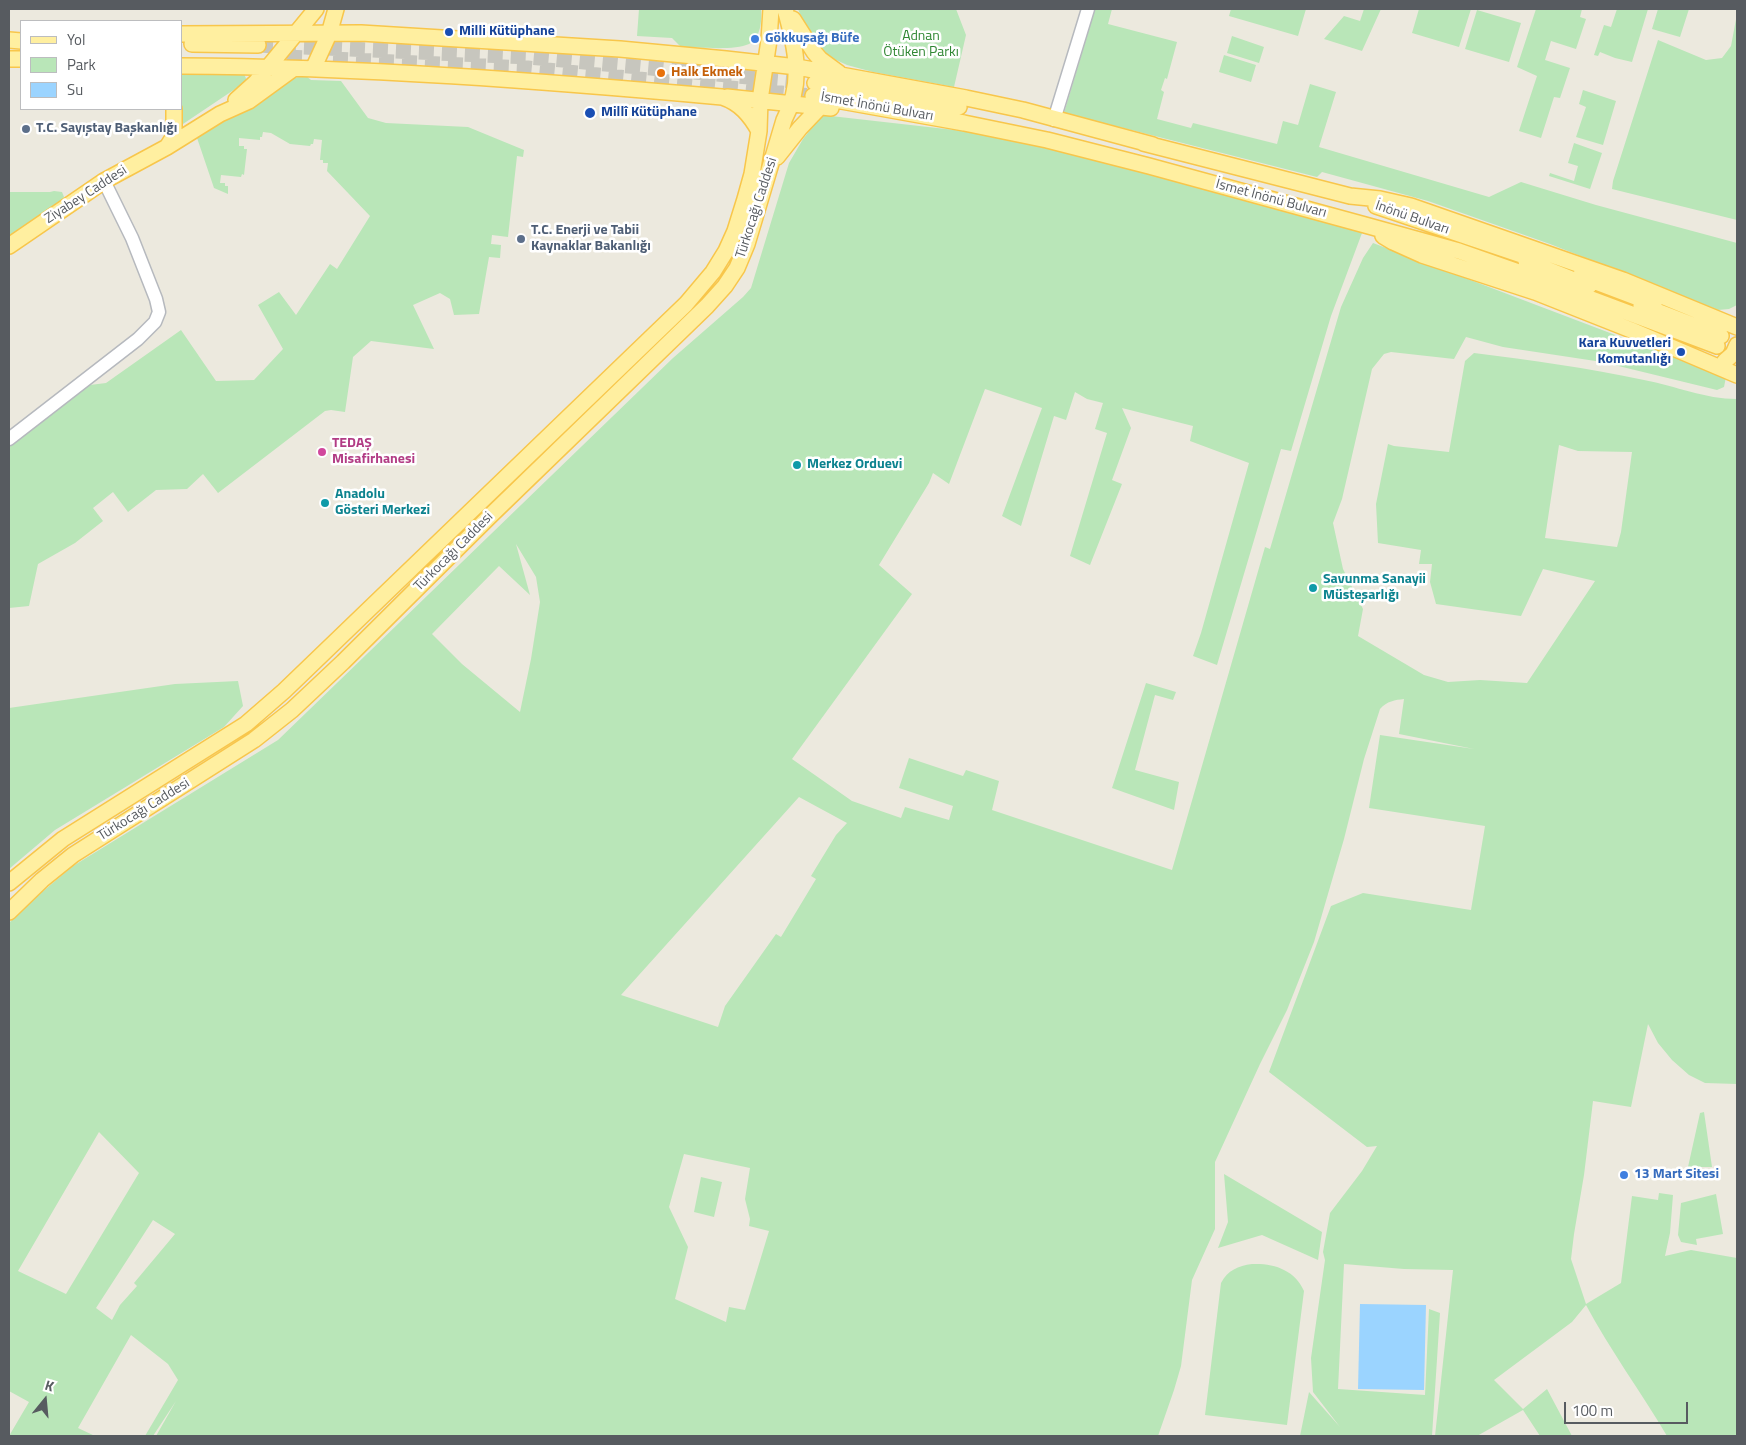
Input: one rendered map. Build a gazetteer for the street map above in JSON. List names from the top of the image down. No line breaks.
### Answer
{"streets":{"main road":["İsmet İnönü Bulvarı","Ziyabey Caddesi","Türkocağı Caddesi","İnönü Bulvarı"]},"crossings":[["İsmet İnönü Bulvarı","İnönü Bulvarı"]],"parks":["Adnan Ötüken Parkı"],"places":["Milli Kütüphane","Gökkuşağı Büfe","Halk Ekmek","Millî Kütüphane","T.C. Sayıştay Başkanlığı","T.C. Enerji ve Tabii Kaynaklar Bakanlığı","Kara Kuvvetleri Komutanlığı","TEDAŞ Misafirhanesi","Merkez Orduevi","Anadolu Gösteri Merkezi","Savunma Sanayii Müsteşarlığı","13 Mart Sitesi"],"legend":["Yol","Park","Su"],"scale_bar":"100 m","north":"top"}
